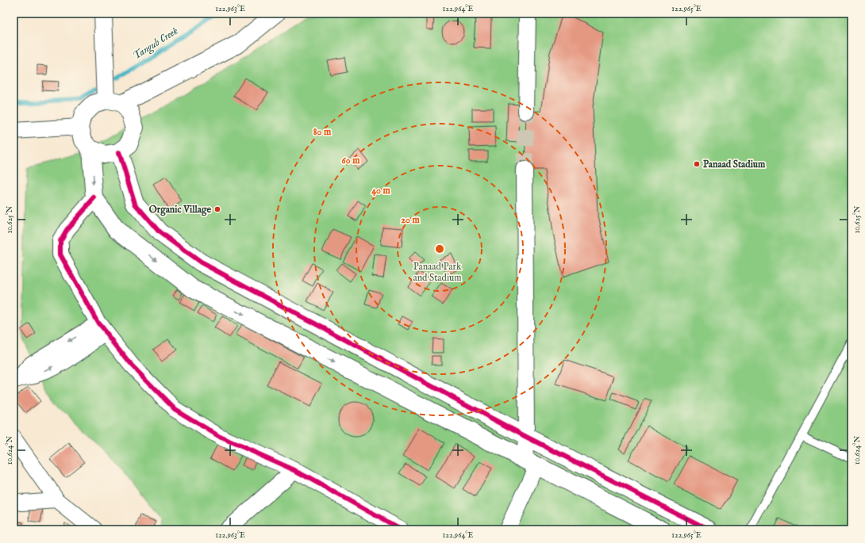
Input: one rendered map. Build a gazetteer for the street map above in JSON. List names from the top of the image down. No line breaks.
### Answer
{"water":["Tangub Creek"],"parks":["Panaad Park and Stadium"],"places":["Panaad Stadium","Organic Village"],"coordinates":["122.963°E","122.964°E","122.965°E","10.625°N","10.624°N"],"rings":["80 m","60 m","40 m","20 m"]}
